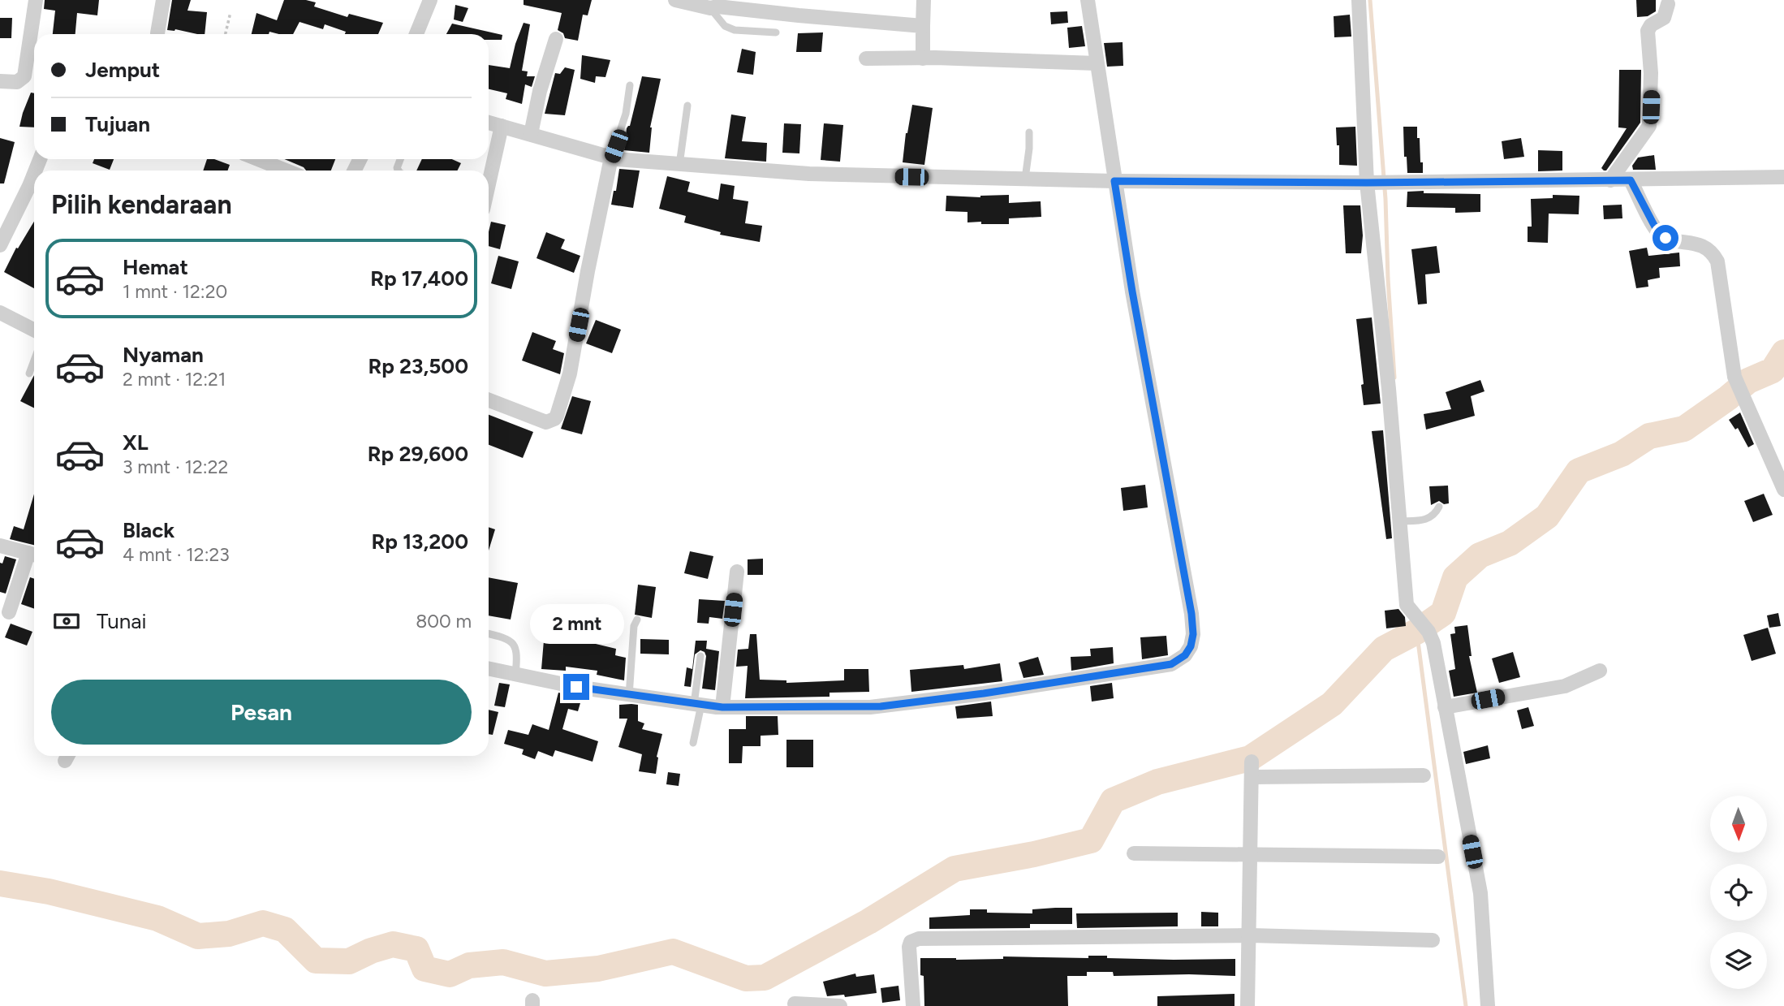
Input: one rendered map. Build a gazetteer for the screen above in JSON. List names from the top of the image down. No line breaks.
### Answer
{"north":"bottom","page":{"banner":["Jemput","Tujuan"],"heading":"Pilih kendaraan","list":[{"name":"Hemat","note":"1 mnt · 12:20","value":"Rp 17,400"},{"name":"Nyaman","note":"2 mnt · 12:21","value":"Rp 23,500"},{"name":"XL","note":"3 mnt · 12:22","value":"Rp 29,600"},{"name":"Black","note":"4 mnt · 12:23","value":"Rp 13,200"}],"pay":["Tunai","800 m"],"bubble":"2 mnt","buttons":"Pesan"}}
